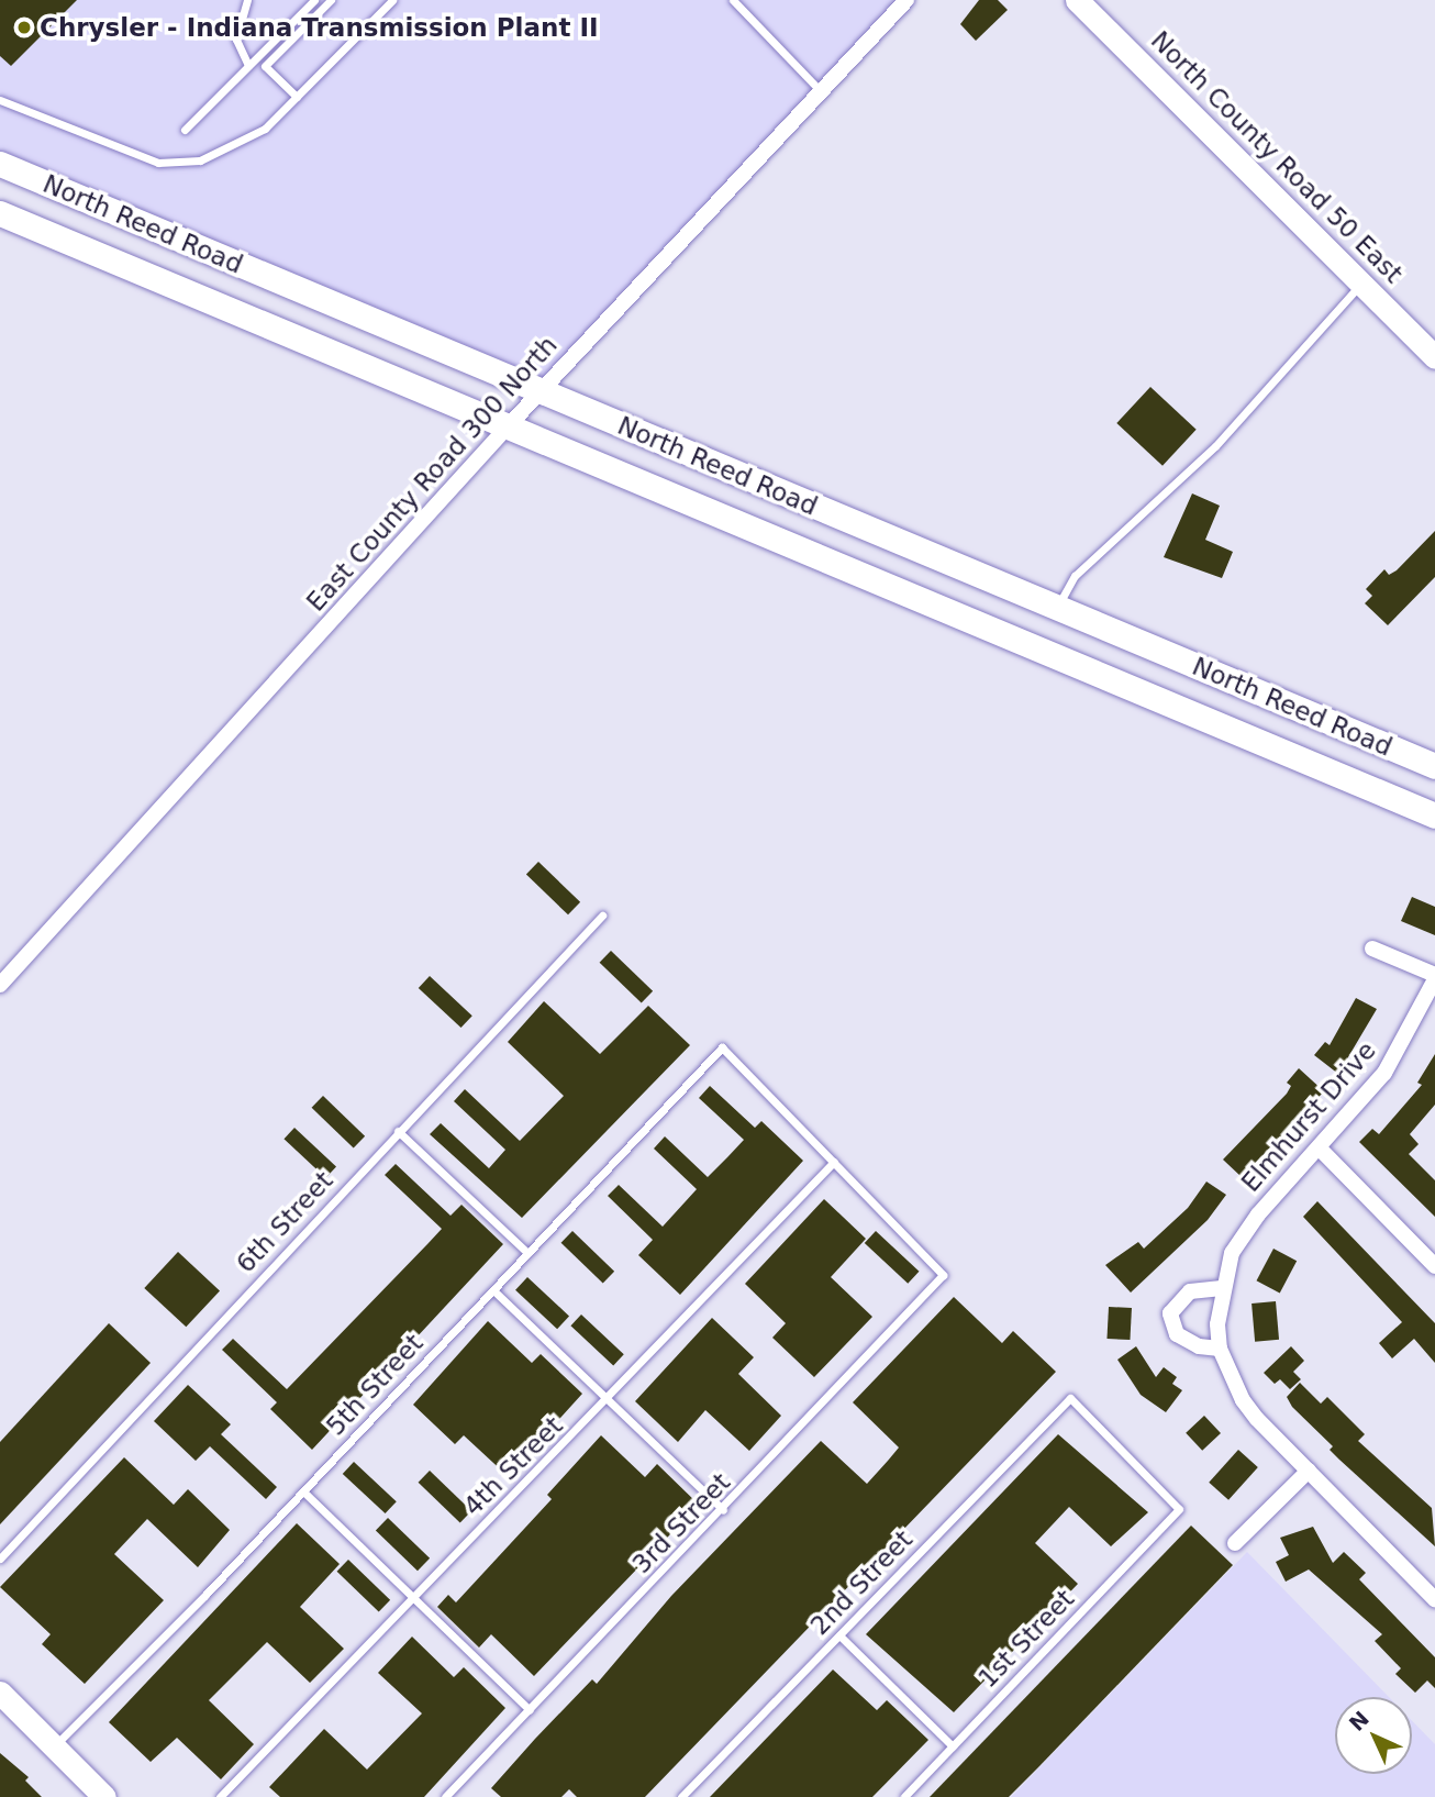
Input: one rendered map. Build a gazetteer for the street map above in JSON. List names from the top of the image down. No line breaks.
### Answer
{"streets":{"main road":["North Reed Road"],"street":["North County Road 50 East","East County Road 300 North","Elmhurst Drive"],"lane":["6th Street","5th Street","4th Street","3rd Street","2nd Street","1st Street"]},"crossings":[["North Reed Road","East County Road 300 North"],["5th Street","4th Street"],["5th Street","3rd Street"],["4th Street","3rd Street"],["2nd Street","1st Street"]],"places":["Chrysler - Indiana Transmission Plant II"],"north":"top left"}
